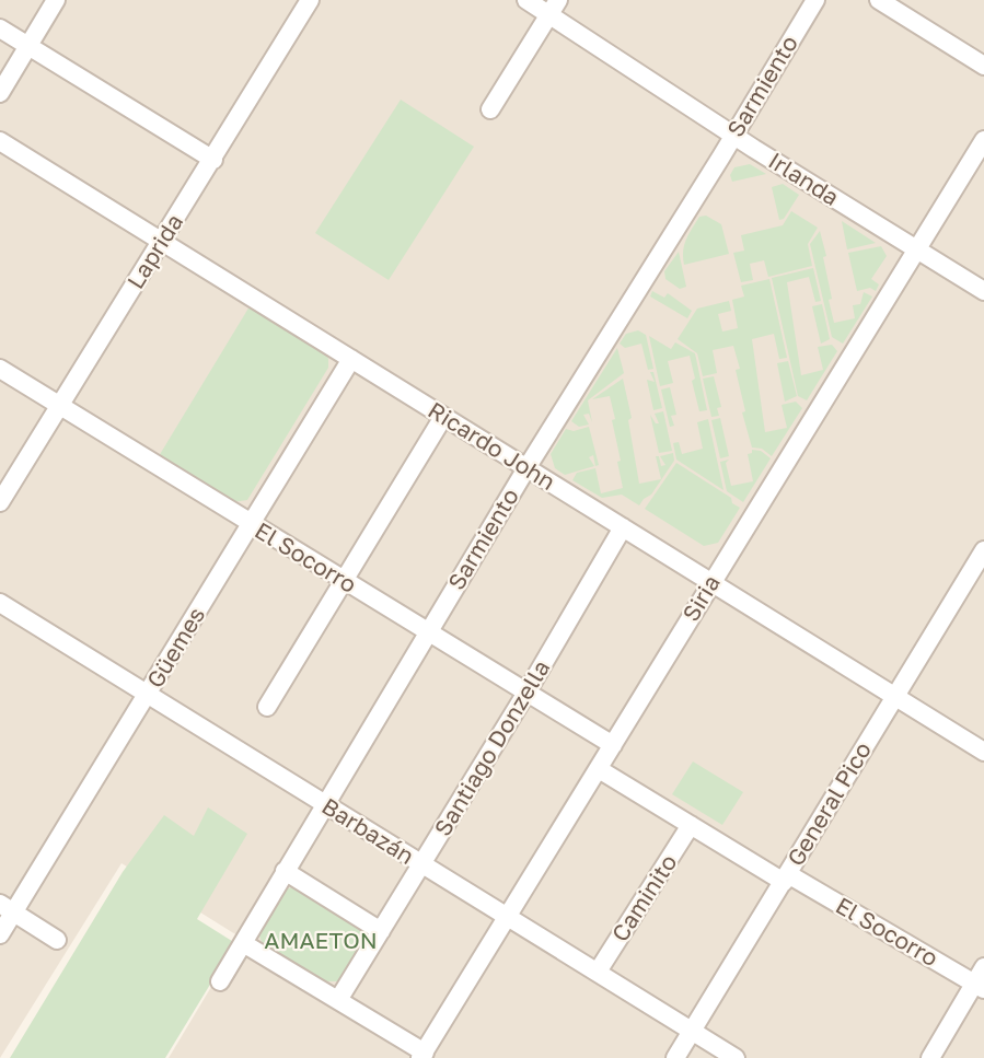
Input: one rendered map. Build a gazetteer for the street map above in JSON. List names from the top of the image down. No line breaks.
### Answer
{"streets":{"street":["Sarmiento","Irlanda","Laprida","Ricardo John","El Socorro","Siria","Güemes","Santiago Donzella","General Pico","Barbazán","Caminito"]},"crossings":[["Sarmiento","Irlanda"],["Sarmiento","Ricardo John"],["Sarmiento","El Socorro"],["Sarmiento","Barbazán"],["Irlanda","Siria"],["Laprida","Ricardo John"],["Laprida","El Socorro"],["Ricardo John","Siria"],["Ricardo John","Güemes"],["Ricardo John","Santiago Donzella"],["Ricardo John","General Pico"],["El Socorro","Siria"],["El Socorro","Güemes"],["El Socorro","Santiago Donzella"],["El Socorro","General Pico"],["El Socorro","Caminito"],["Siria","Barbazán"],["Güemes","Barbazán"],["Santiago Donzella","Barbazán"],["General Pico","Barbazán"],["Barbazán","Caminito"]],"parks":["AMAETON"]}
